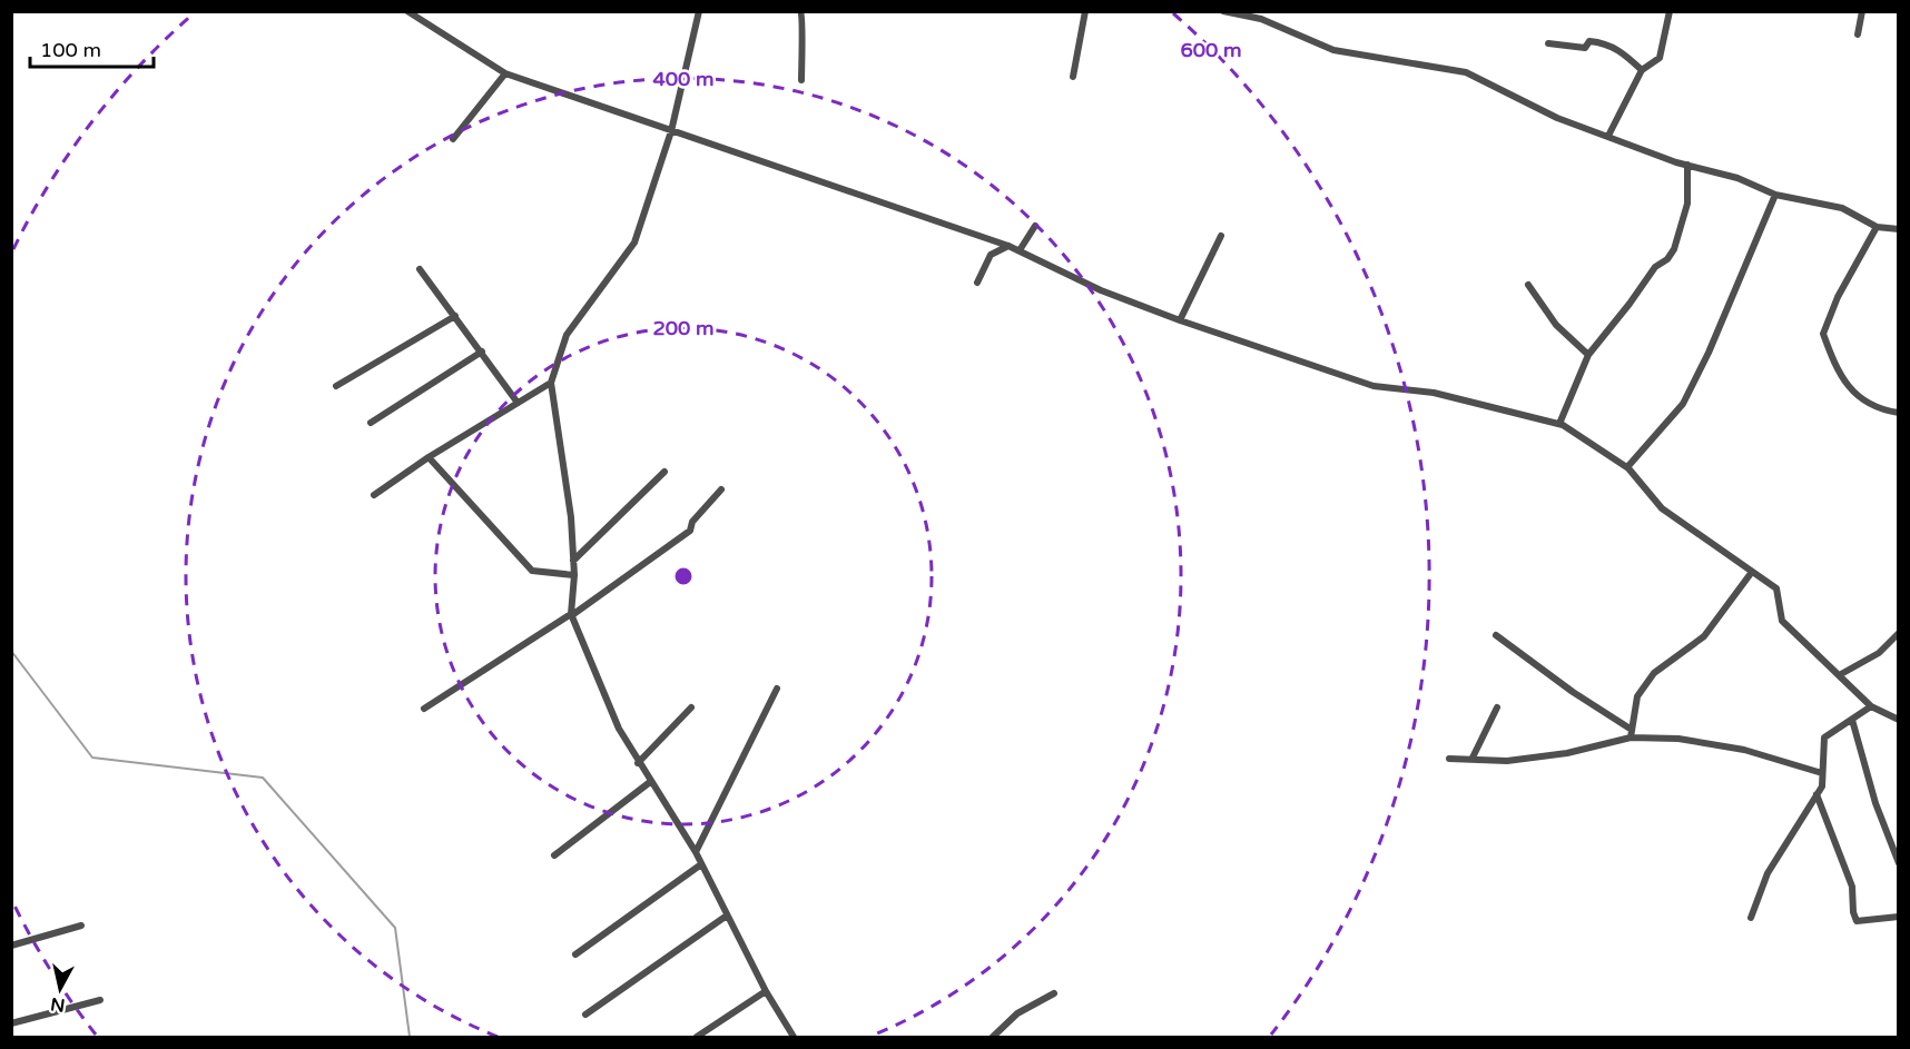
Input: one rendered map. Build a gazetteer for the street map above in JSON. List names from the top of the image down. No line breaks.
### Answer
{"scale_bar":"100 m","north":"bottom","rings":["600 m","400 m","200 m"]}
